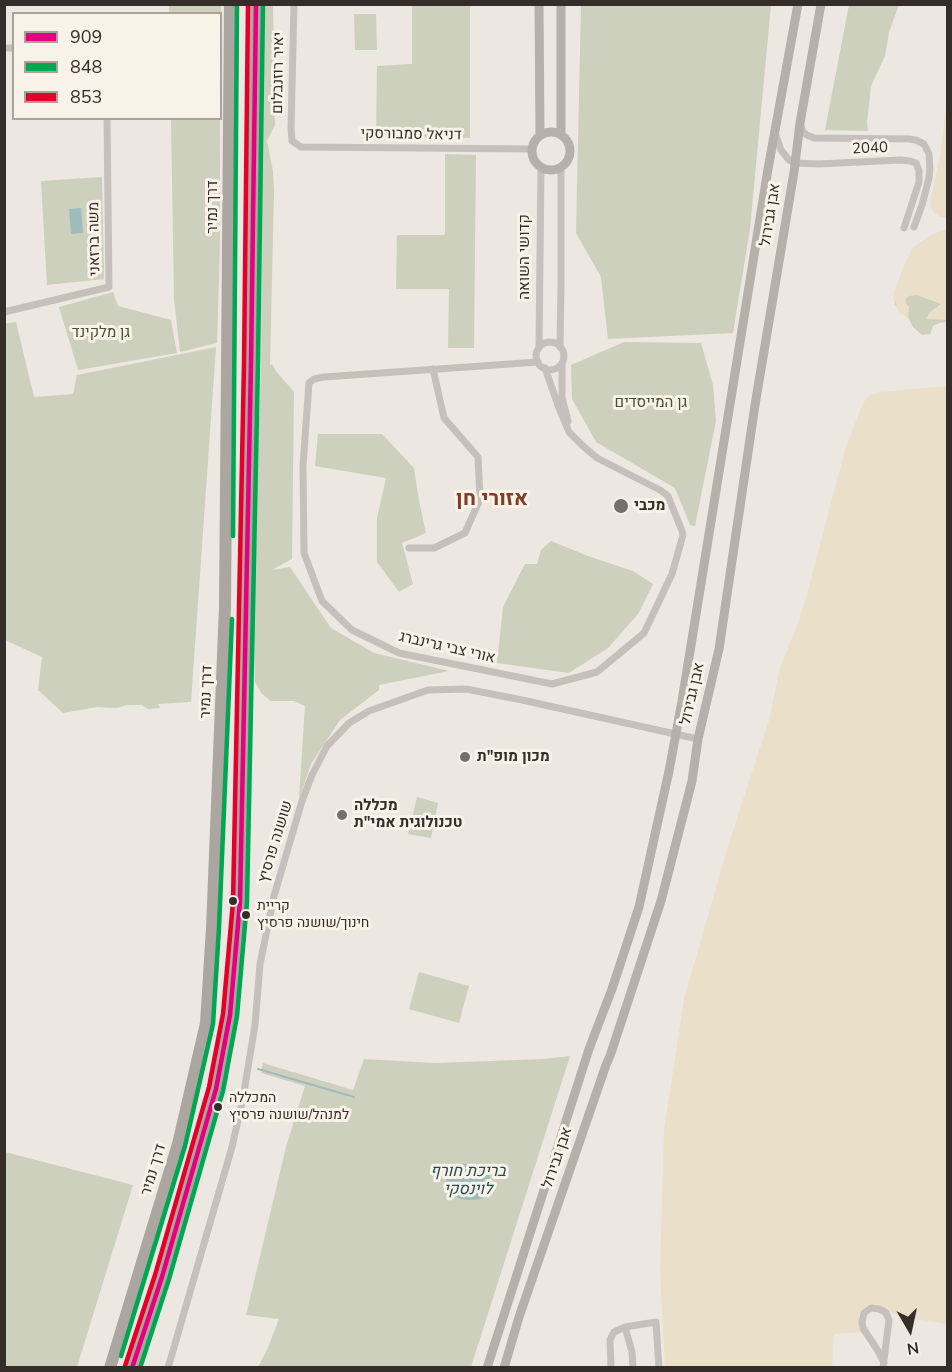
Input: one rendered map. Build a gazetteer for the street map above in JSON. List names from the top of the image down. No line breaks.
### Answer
{"streets":{"highway":["דרך נמיר"],"street":["יאיר רוזנבלום","דניאל סמבורסקי","2040","אבן גבירול","משה ברזאני","קדושי השואה","אורי צבי גרינברג","שושנה פרסיץ"]},"crossings":[["יאיר רוזנבלום","דניאל סמבורסקי"],["דניאל סמבורסקי","קדושי השואה"],["2040","אבן גבירול"],["אבן גבירול","שושנה פרסיץ"],["קדושי השואה","אורי צבי גרינברג"]],"districts":["אזורי חן"],"water":["בריכת חורף לוינסקי"],"parks":["גן מלקינד","גן המייסדים"],"places":["מכבי","מכון מופ\"ת","מכללה טכנולוגית אמי\"ת","קריית חינוך/שושנה פרסיץ","המכללה למנהל/שושנה פרסיץ"],"lines":["transit line 909","transit line 848","transit line 853"],"legend":["909","848","853"],"north":"bottom"}
